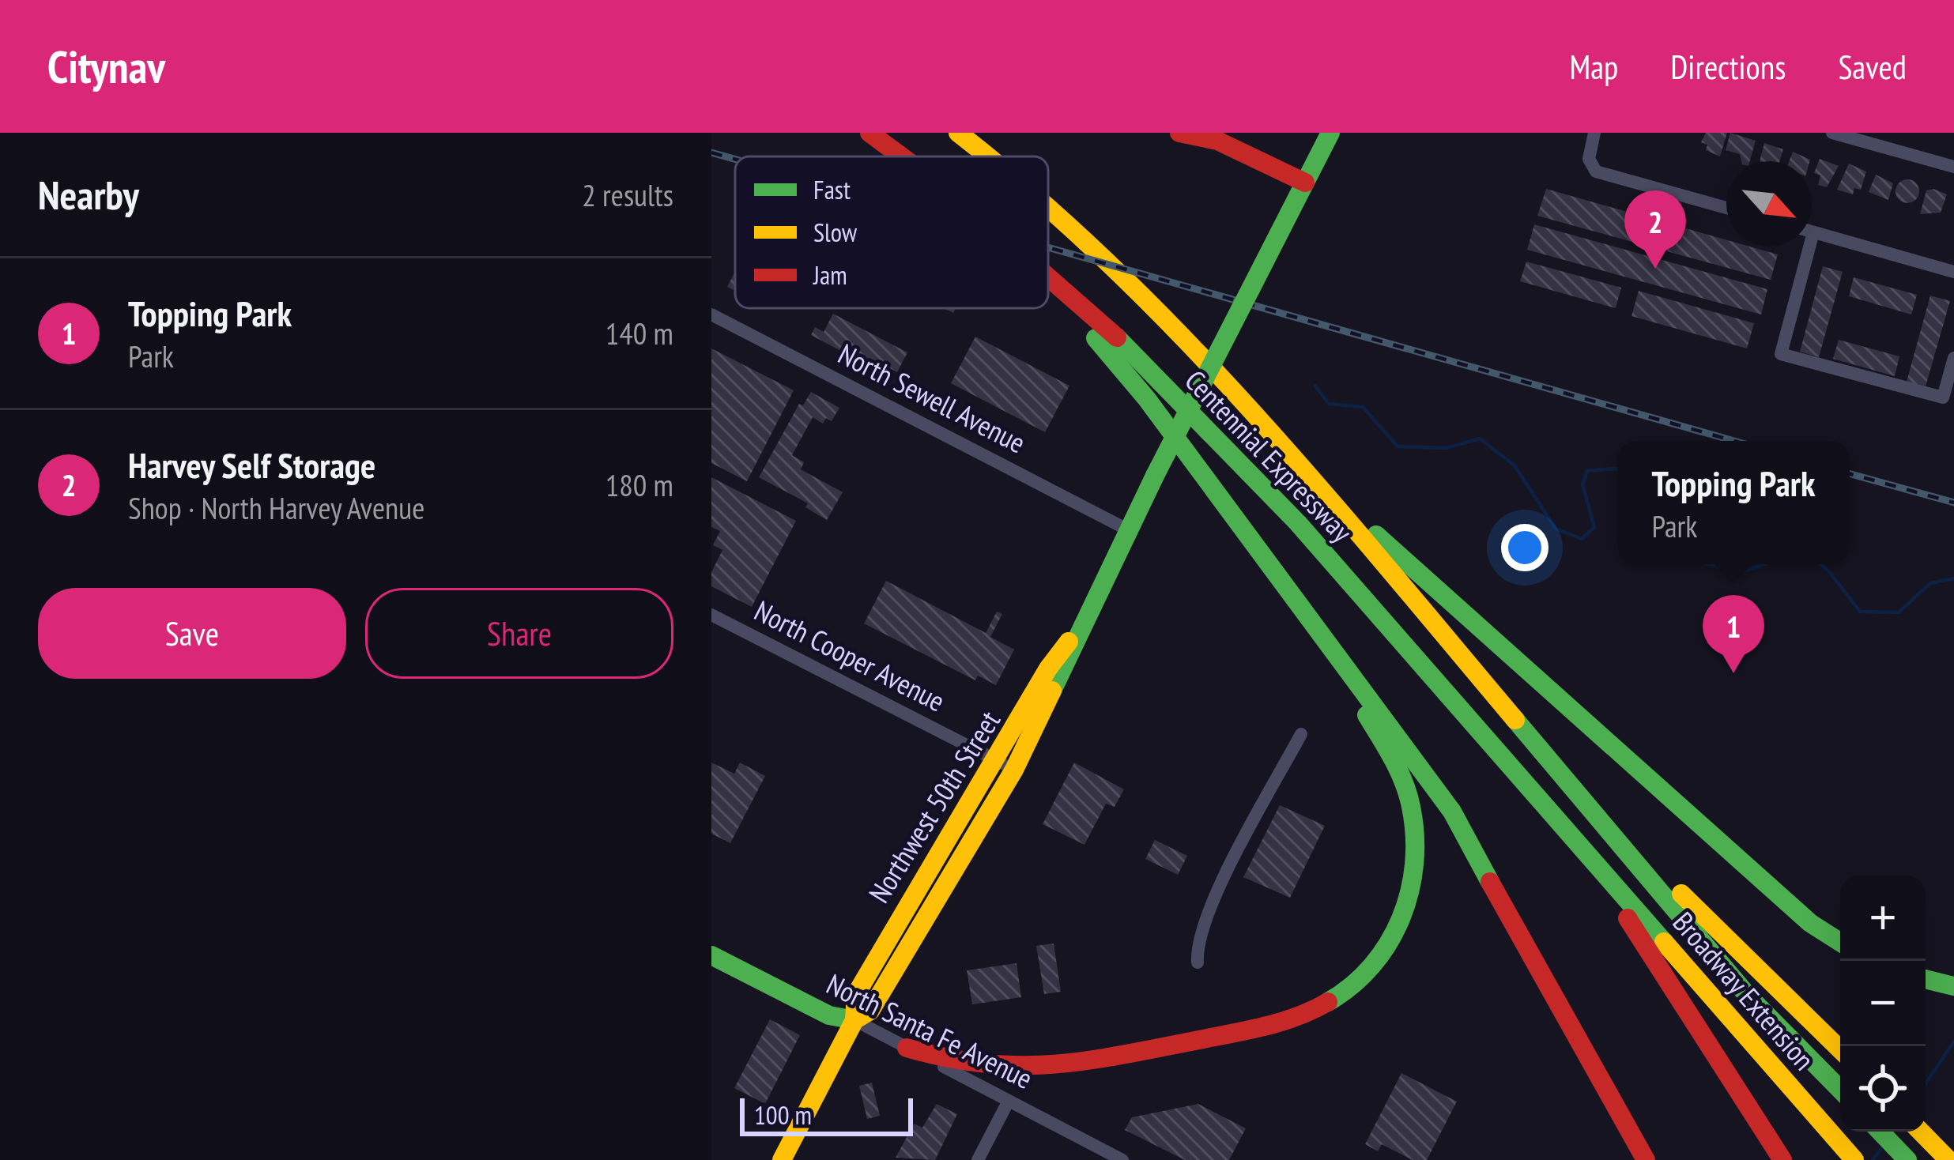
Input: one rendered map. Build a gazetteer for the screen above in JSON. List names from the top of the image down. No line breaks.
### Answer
{"streets":{"main road":["Centennial Expressway","Northwest 50th Street","Broadway Extension","North Santa Fe Avenue"],"street":["North Sewell Avenue","North Cooper Avenue"]},"crossings":[["North Sewell Avenue","Northwest 50th Street"],["Centennial Expressway","Broadway Extension"],["North Cooper Avenue","Northwest 50th Street"],["Northwest 50th Street","North Santa Fe Avenue"]],"legend":["Fast","Slow","Jam"],"scale_bar":"100 m","north":"bottom right","page":{"header":"Citynav","nav":["Map","Directions","Saved"],"heading":["Nearby","2 results"],"pins":["2","1"],"list":[{"mark":"1","name":"Topping Park","note":"Park","value":"140 m"},{"mark":"2","name":"Harvey Self Storage","note":"Shop · North Harvey Avenue","value":"180 m"}],"popup":["Topping Park","Park"],"buttons":["Save","Share"],"map_buttons":["+","−"],"scale":"100 m"}}
